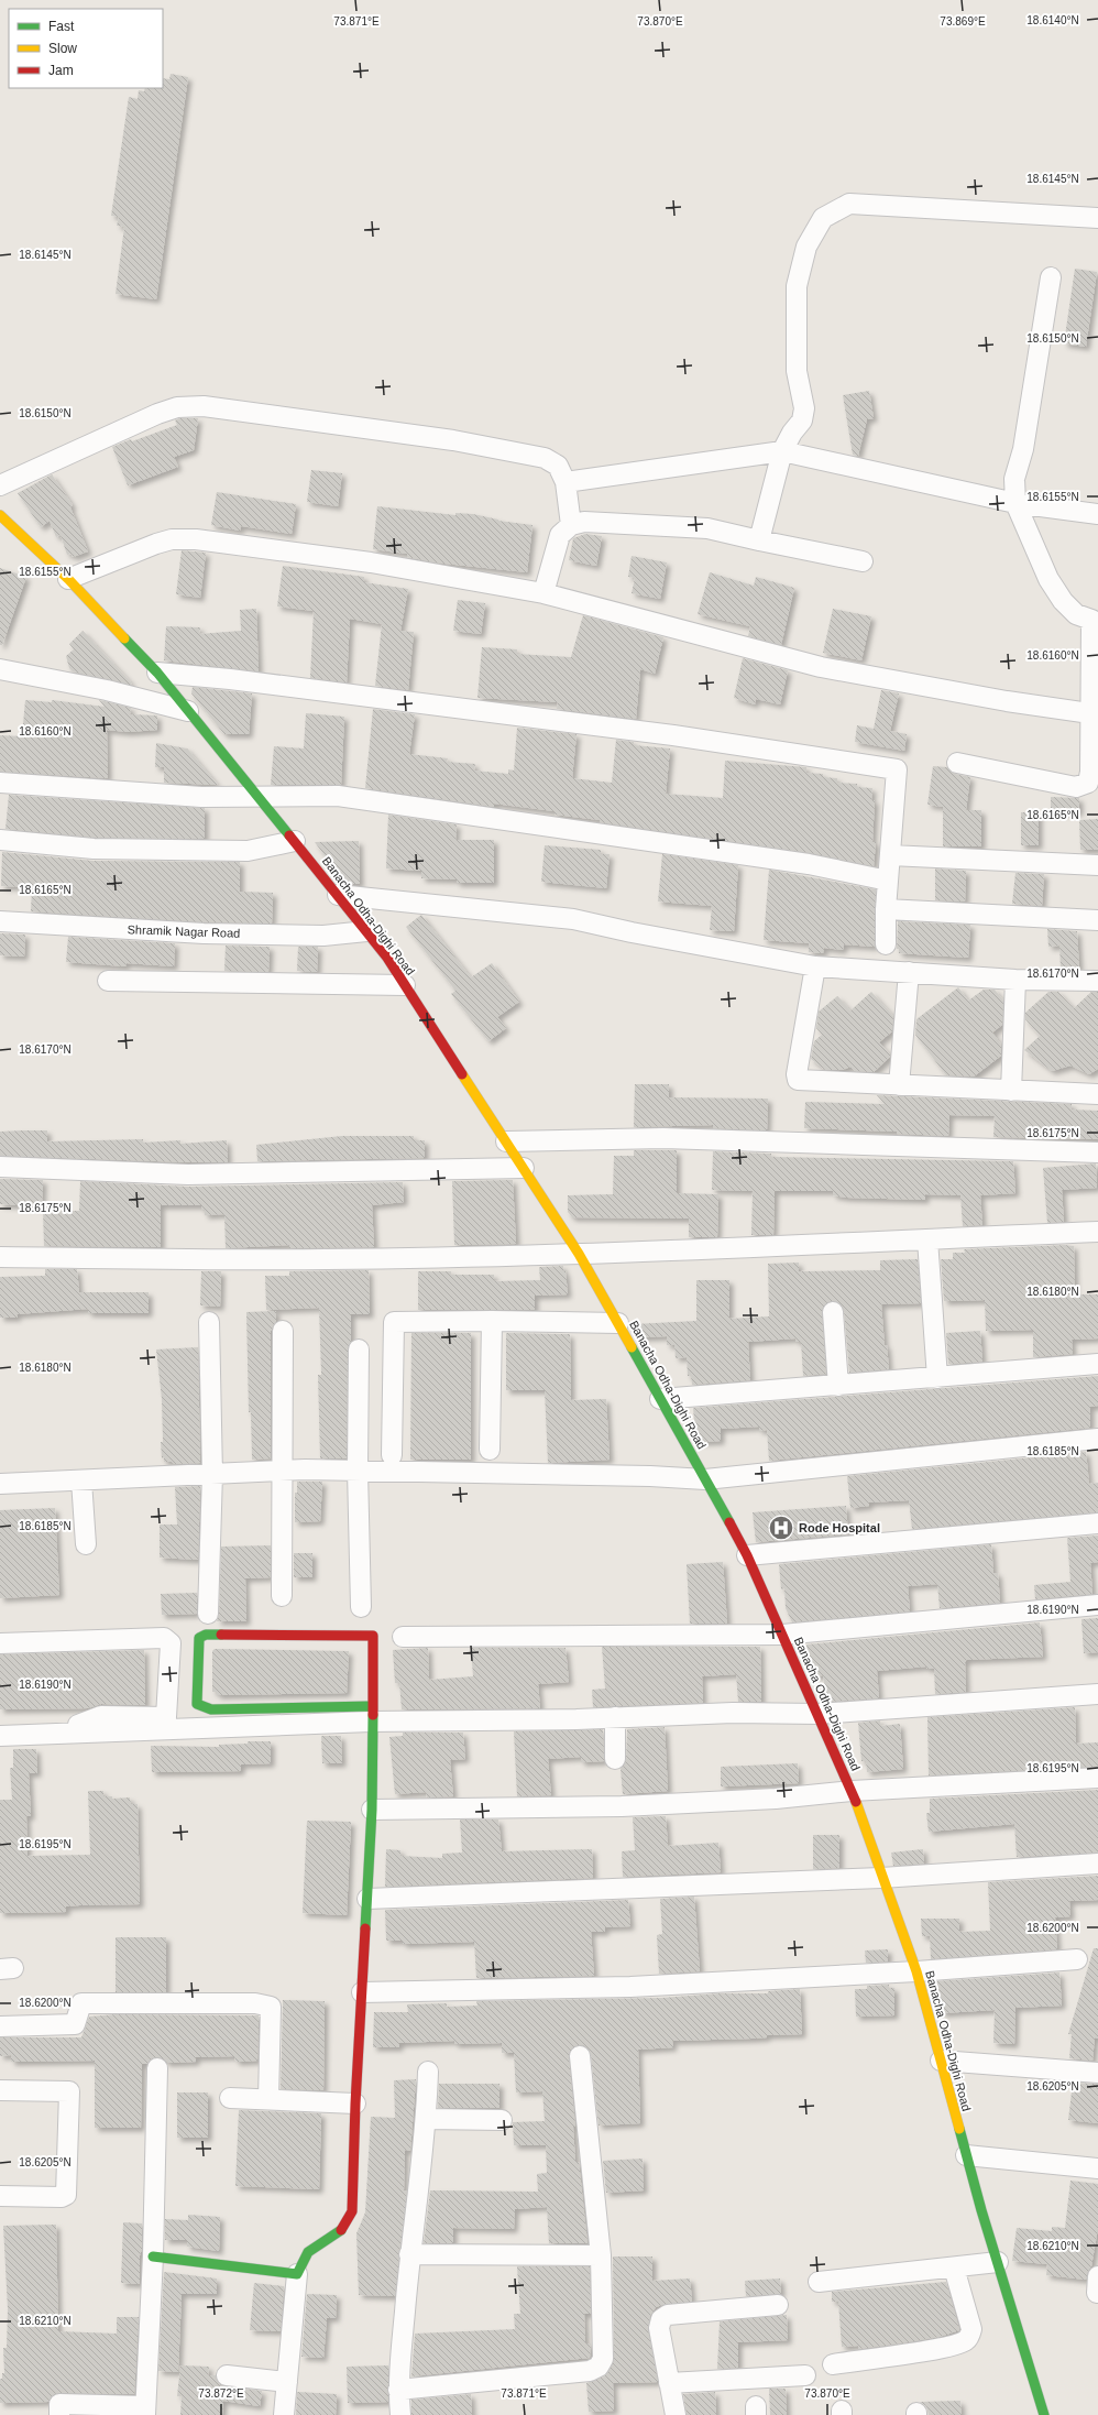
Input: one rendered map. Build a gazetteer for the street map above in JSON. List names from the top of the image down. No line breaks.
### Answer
{"streets":{"street":["Banacha Odha-Dighi Road","Shramik Nagar Road"]},"crossings":[["Banacha Odha-Dighi Road","Shramik Nagar Road"]],"places":{"hospital":["Rode Hospital"]},"legend":["Fast","Slow","Jam"],"coordinates":["18.6140°N","73.871°E","73.870°E","73.869°E","18.6145°N","18.6150°N","18.6155°N","18.6160°N","18.6165°N","18.6170°N","18.6175°N","18.6180°N","18.6185°N","18.6190°N","18.6195°N","18.6200°N","18.6205°N","18.6210°N","73.872°E"]}
